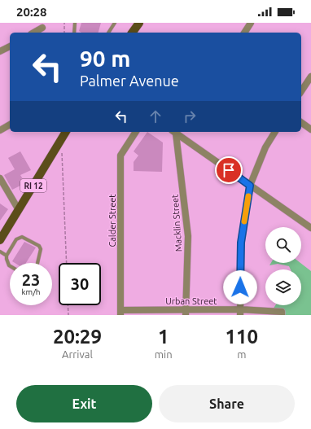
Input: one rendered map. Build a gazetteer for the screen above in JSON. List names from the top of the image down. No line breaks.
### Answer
{"streets":{"main road":["RI 12"],"street":["Calder Street","Macklin Street","Urban Street"]},"crossings":[["Calder Street","Urban Street"],["Macklin Street","Urban Street"]],"page":{"status":"20:28","turn":["90 m","Palmer Avenue"],"speed":"23 km/h","limit":"30","eta":["20:29","Arrival","1","min","110","m"],"buttons":["Exit","Share"]}}
